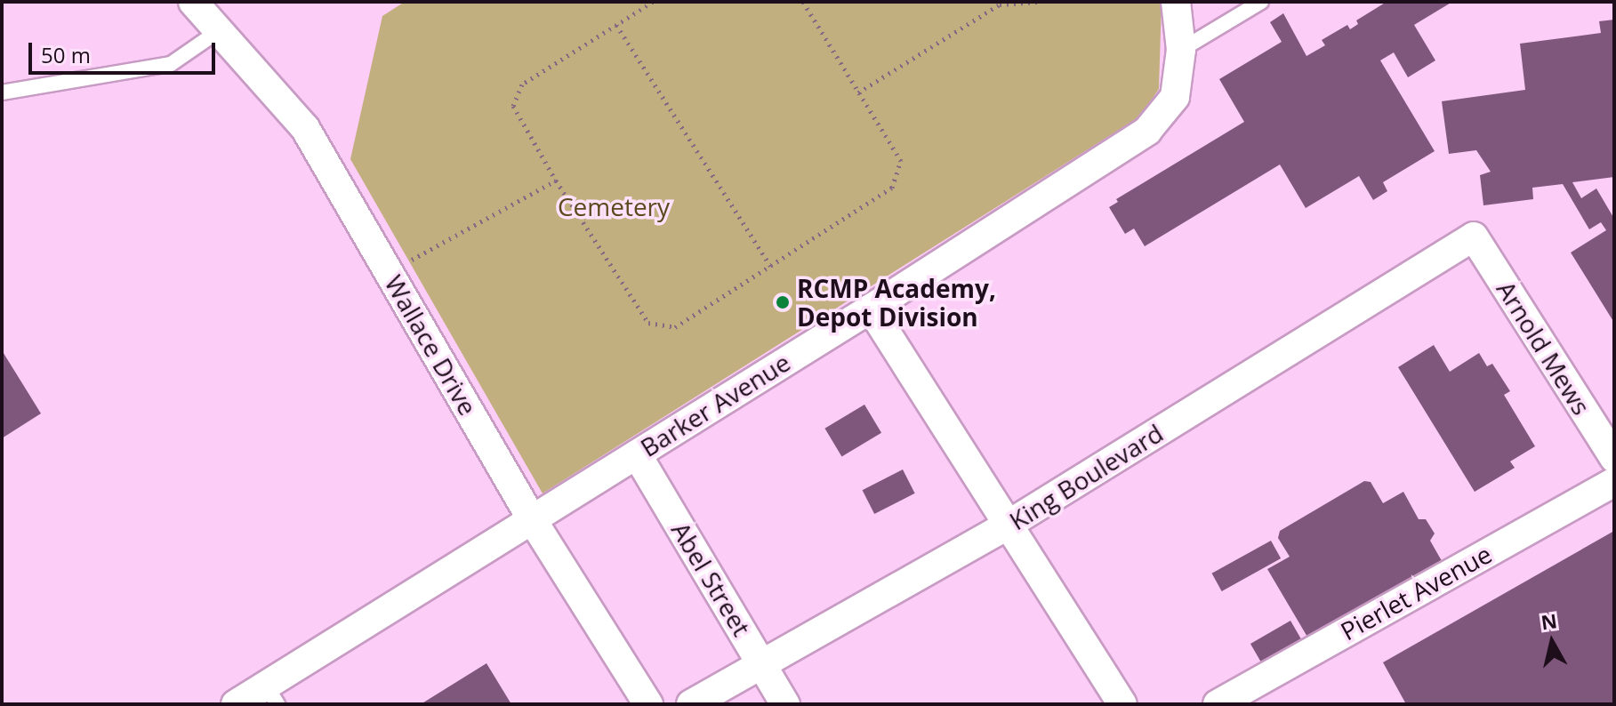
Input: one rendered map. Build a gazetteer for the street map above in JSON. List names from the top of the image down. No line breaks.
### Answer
{"streets":{"street":["Wallace Drive","Arnold Mews","Barker Avenue","King Boulevard","Abel Street","Pierlet Avenue"]},"crossings":[["Wallace Drive","Barker Avenue"],["Arnold Mews","King Boulevard"],["Barker Avenue","Abel Street"],["King Boulevard","Abel Street"]],"parks":["Cemetery"],"places":["RCMP Academy, Depot Division"],"scale_bar":"50 m","north":"top"}
